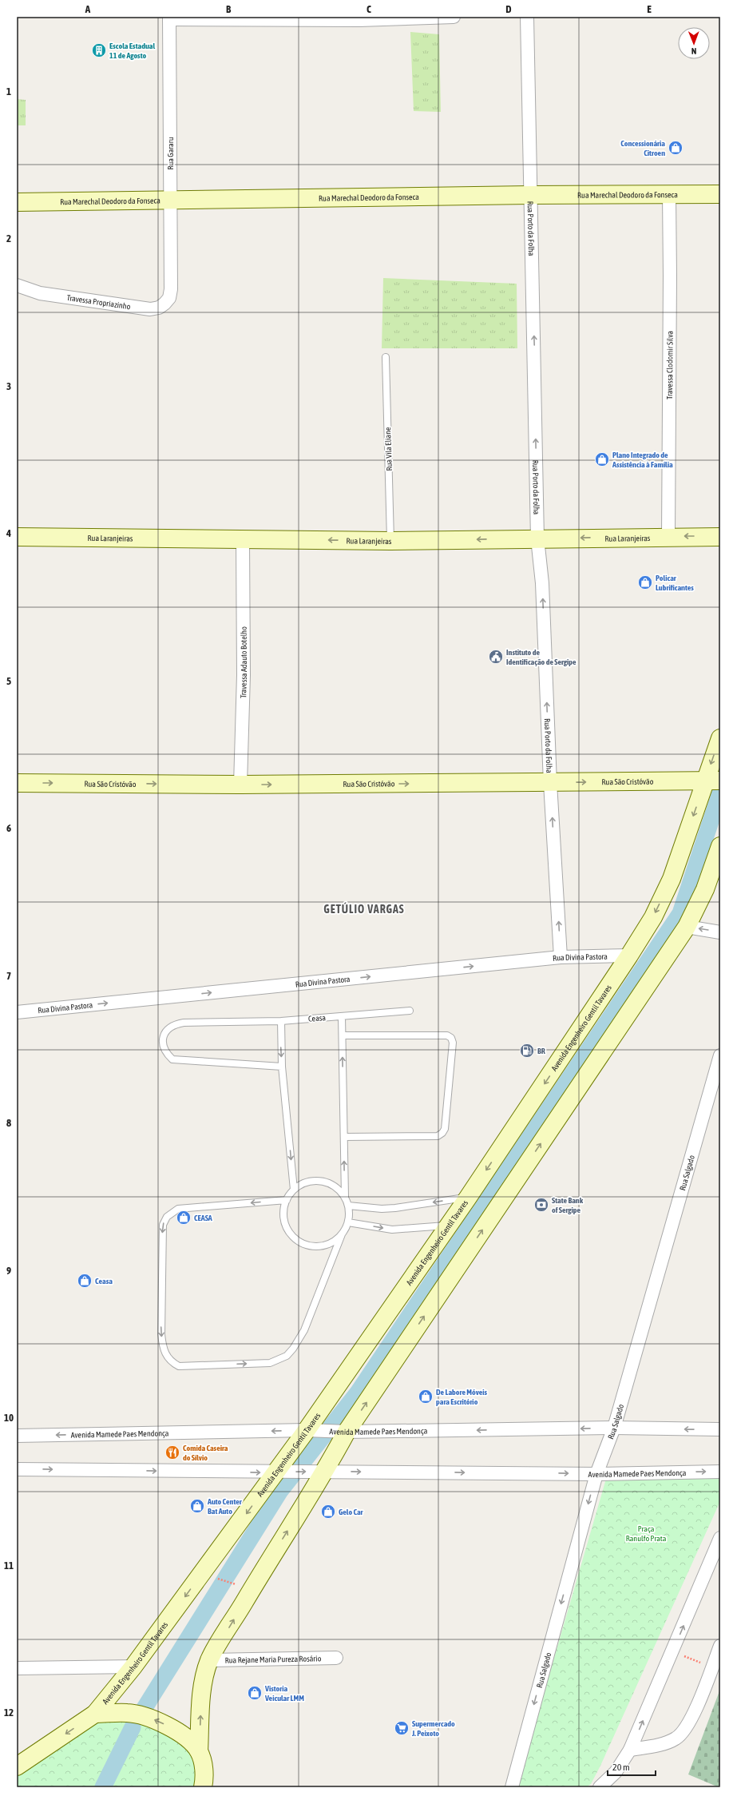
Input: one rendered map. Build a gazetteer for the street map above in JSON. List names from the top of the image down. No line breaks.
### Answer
{"streets":{"main road":["Rua Marechal Deodoro da Fonseca","Rua Laranjeiras","Rua São Cristóvão","Avenida Engenheiro Gentil Tavares"],"street":["Rua Gararu","Rua Porto da Folha","Travessa Propriazinho","Travessa Clodomir Silva","Travessa Adauto Botelho","Rua Divina Pastora","Rua Salgado","Avenida Mamede Paes Mendonça","Rua Rejane Maria Pureza Rosário"],"lane":["Rua Vila Eliane","Ceasa"]},"crossings":[["Rua Gararu","Rua Marechal Deodoro da Fonseca"],["Rua Gararu","Travessa Propriazinho"],["Rua Marechal Deodoro da Fonseca","Rua Porto da Folha"],["Rua Marechal Deodoro da Fonseca","Travessa Clodomir Silva"],["Rua Porto da Folha","Rua Laranjeiras"],["Rua Porto da Folha","Rua São Cristóvão"],["Rua Porto da Folha","Rua Divina Pastora"],["Travessa Clodomir Silva","Rua Laranjeiras"],["Rua Vila Eliane","Rua Laranjeiras"],["Rua Laranjeiras","Travessa Adauto Botelho"],["Travessa Adauto Botelho","Rua São Cristóvão"],["Rua São Cristóvão","Avenida Engenheiro Gentil Tavares"],["Rua Divina Pastora","Avenida Engenheiro Gentil Tavares"],["Avenida Engenheiro Gentil Tavares","Avenida Mamede Paes Mendonça"],["Rua Salgado","Avenida Mamede Paes Mendonça"]],"one_way":["Rua Porto da Folha","Rua Laranjeiras","Rua São Cristóvão","Rua Divina Pastora"],"districts":["GETÚLIO VARGAS"],"parks":["Praça Ranulfo Prata"],"places":{"building":["Escola Estadual 11 de Agosto"],"shop":["Concessionária Citroen","Plano Integrado de Assistência à Família","Policar Lubrificantes","CEASA","Ceasa","De Labore Móveis para Escritório","Auto Center Bat Auto","Gelo Car","Vistoria Veicular LMM"],"public building":["Instituto de Identificação de Sergipe"],"fuel station":["BR"],"bank":["State Bank of Sergipe"],"restaurant":["Comida Caseira do Sílvio"],"supermarket":["Supermercado J. Peixoto"]},"scale_bar":"20 m","north":"bottom","grid":{"columns":["A","B","C","D","E"],"rows":["1","2","3","4","5","6","7","8","9","10","11","12"]}}
